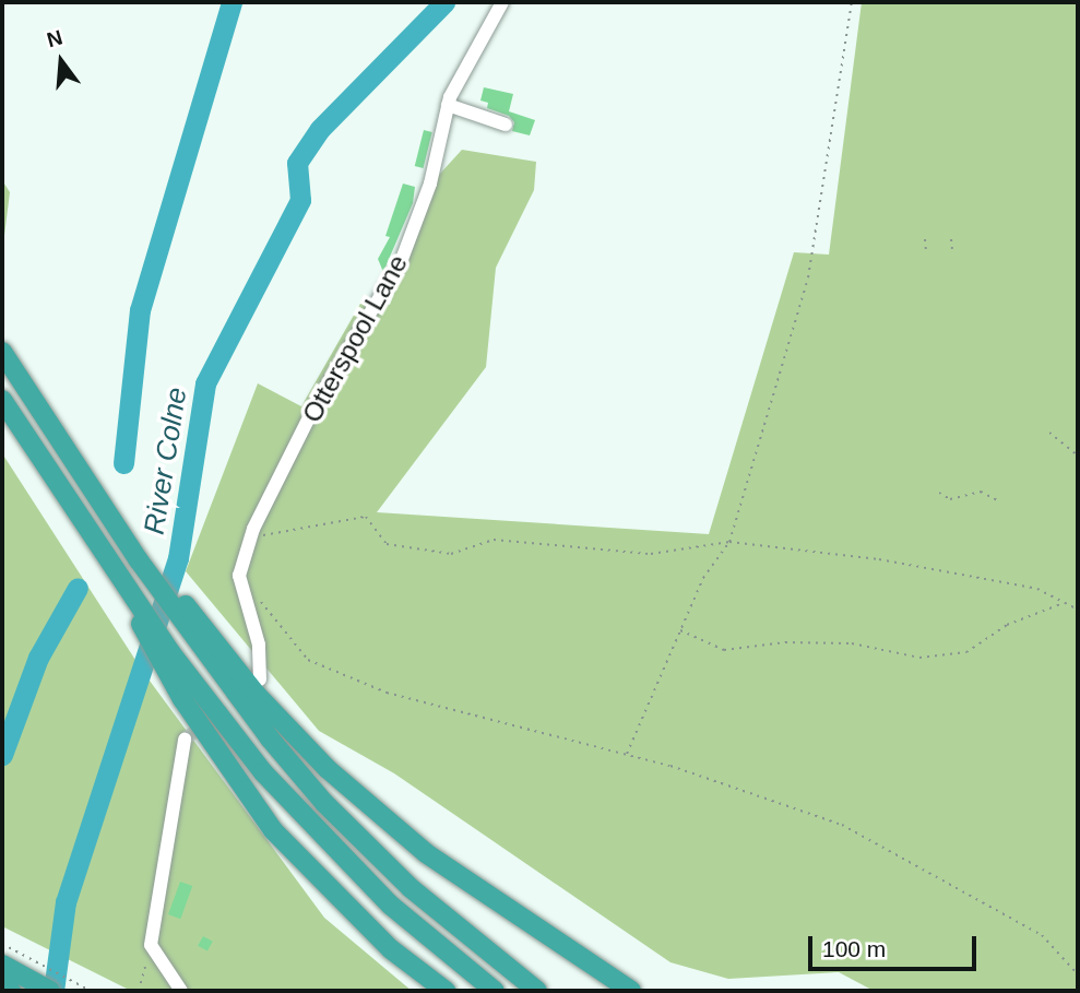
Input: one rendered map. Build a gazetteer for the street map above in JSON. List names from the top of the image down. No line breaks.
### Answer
{"streets":{"street":["Otterspool Lane"]},"water":["River Colne"],"scale_bar":"100 m","north":"top"}
